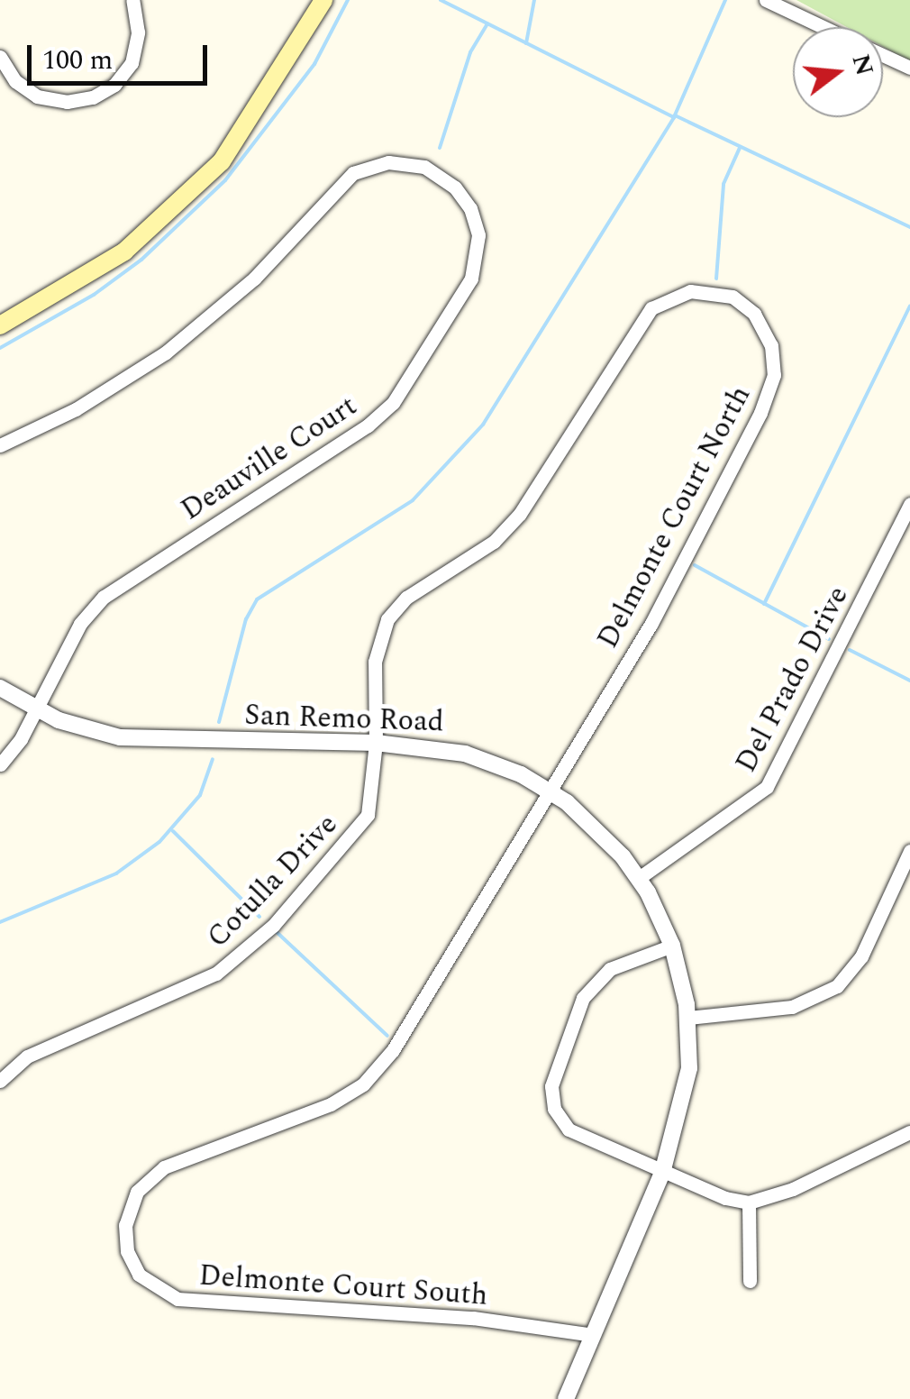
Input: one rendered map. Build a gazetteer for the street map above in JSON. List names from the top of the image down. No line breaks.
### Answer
{"streets":{"street":["Deauville Court","Delmonte Court North","Del Prado Drive","San Remo Road","Cotulla Drive","Delmonte Court South"]},"crossings":[["Deauville Court","San Remo Road"],["Delmonte Court North","San Remo Road"],["Delmonte Court North","Cotulla Drive"],["Delmonte Court North","Delmonte Court South"],["Del Prado Drive","San Remo Road"],["San Remo Road","Cotulla Drive"],["San Remo Road","Delmonte Court South"]],"scale_bar":"100 m","north":"right"}
